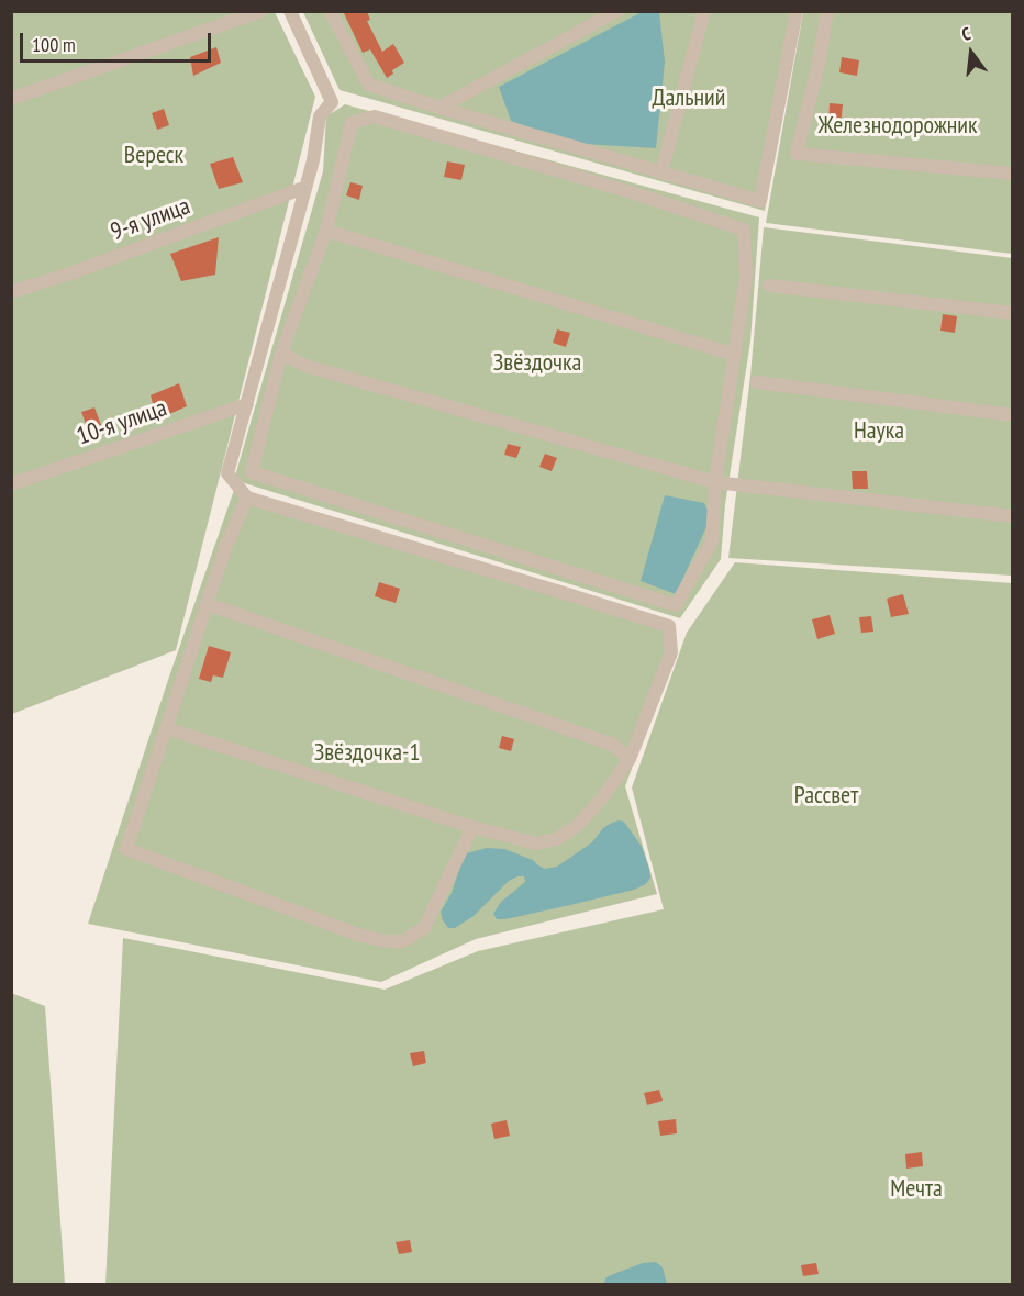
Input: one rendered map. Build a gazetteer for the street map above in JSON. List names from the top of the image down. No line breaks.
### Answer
{"streets":{"street":["9-я улица","10-я улица"]},"parks":["Дальний","Железнодорожник","Вереск","Звёздочка","Наука","Звёздочка-1","Рассвет","Мечта"],"scale_bar":"100 m","north":"top"}
